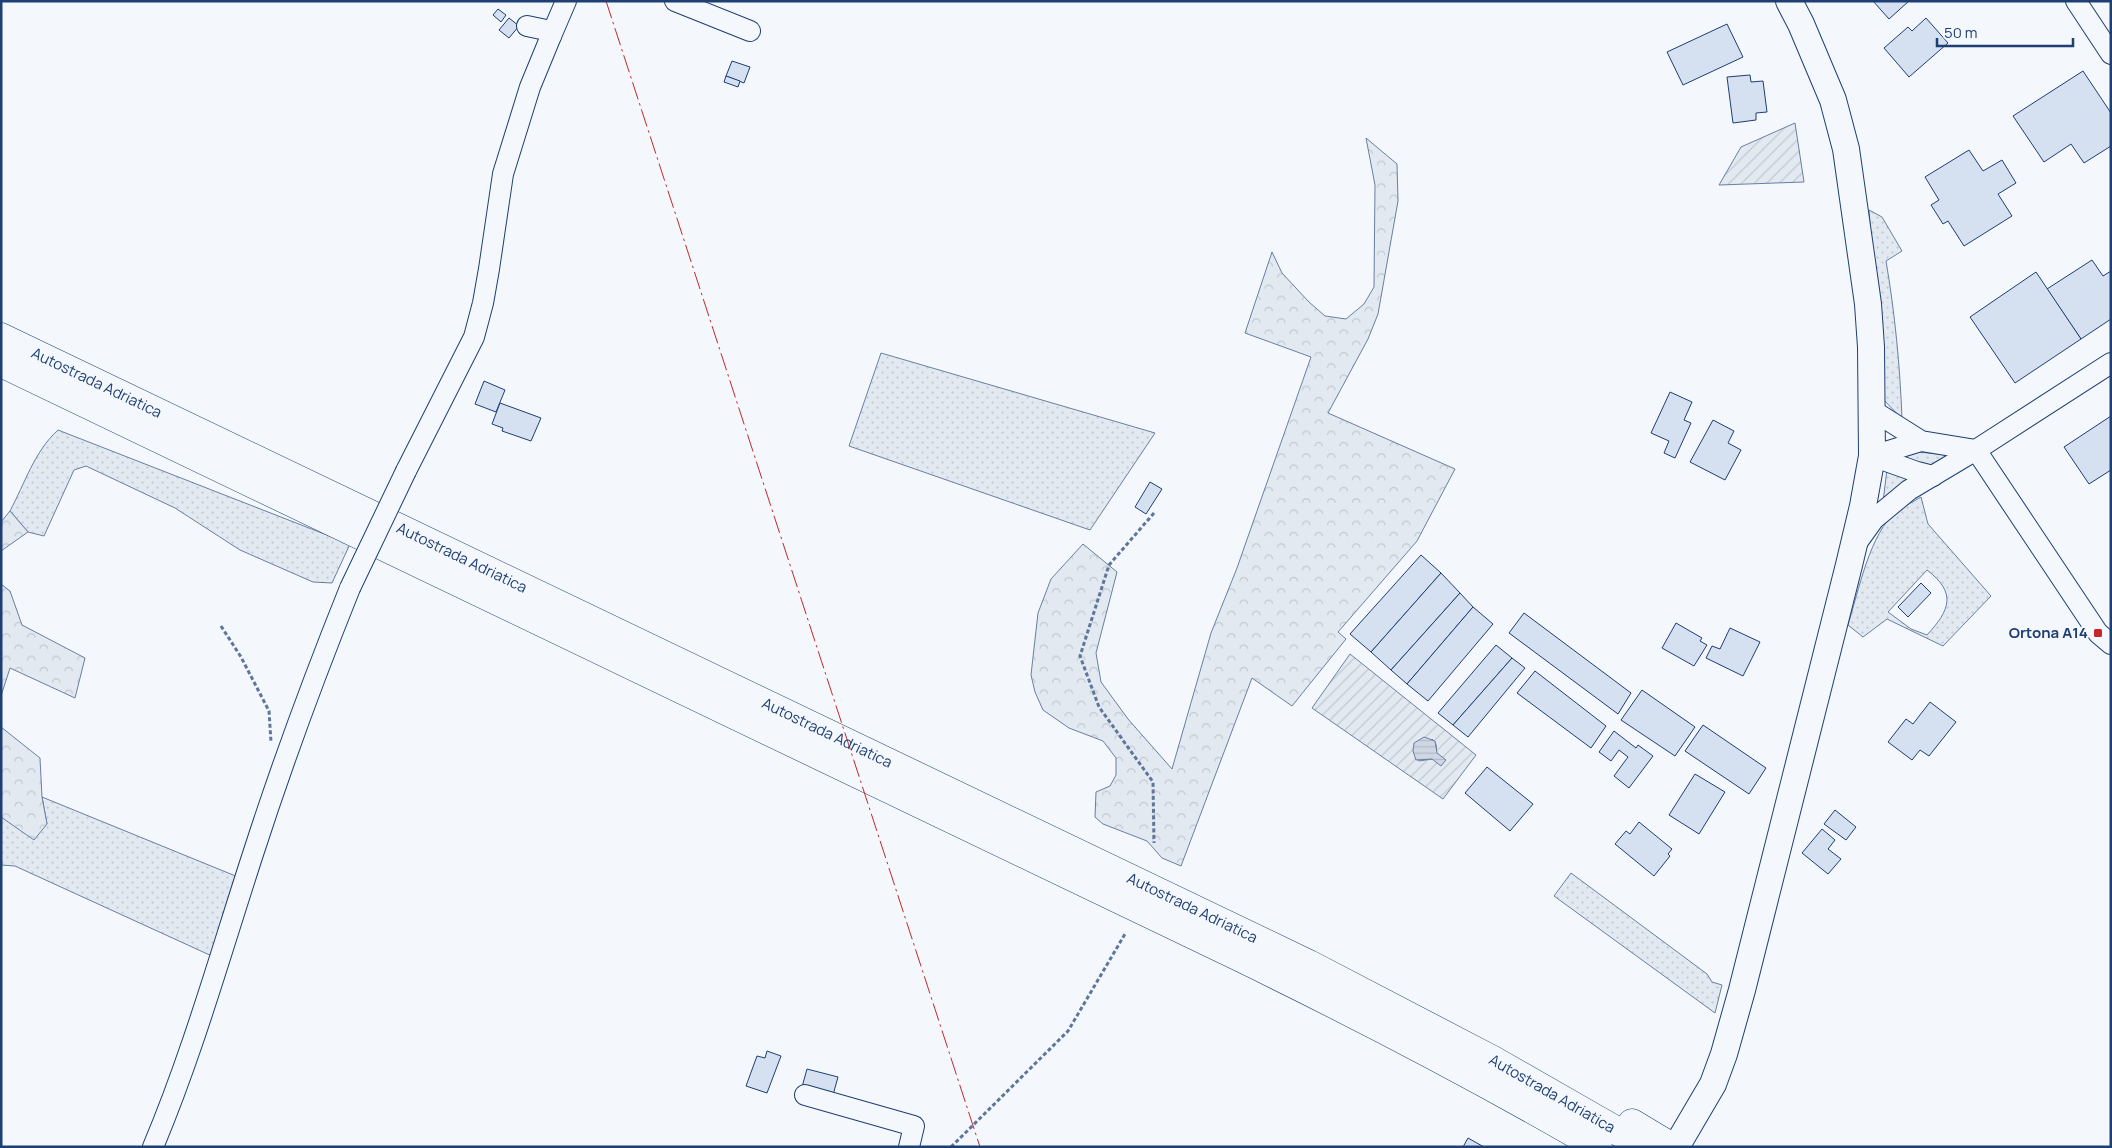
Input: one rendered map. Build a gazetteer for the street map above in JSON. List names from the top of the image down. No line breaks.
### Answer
{"streets":{"highway":["Autostrada Adriatica"]},"places":{"transit":["Ortona A14"]},"scale_bar":"50 m"}
